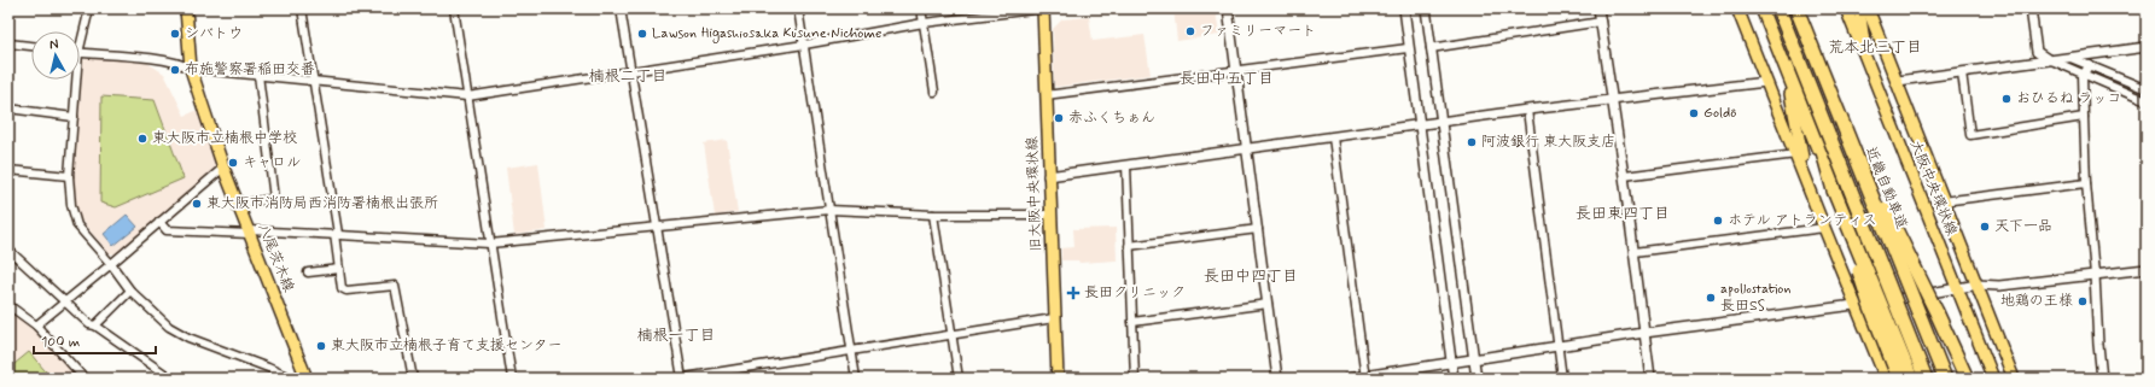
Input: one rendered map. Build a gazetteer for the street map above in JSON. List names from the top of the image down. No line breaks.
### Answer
{"streets":{"highway":["近畿自動車道"],"main road":["大阪中央環状線","旧大阪中央環状線","八尾茨木線"]},"districts":["荒本北三丁目","楠根二丁目","長田中五丁目","長田東四丁目","長田中四丁目","楠根一丁目"],"places":{"other":["ファミリーマート","シバトウ","Lawson Higashiosaka Kusune Nichome","布施警察署稲田交番","おひるね ラッコ","Goldô","赤ふくちぁん","東大阪市立楠根中学校","阿波銀行 東大阪支店","キャロル","東大阪市消防局西消防署楠根出張所","ホテル アトランティス","天下一品","apollostation 長田SS","地鶏の王様","東大阪市立楠根子育て支援センター"],"health":["長田クリニック"]},"scale_bar":"100 m","north":"top"}
